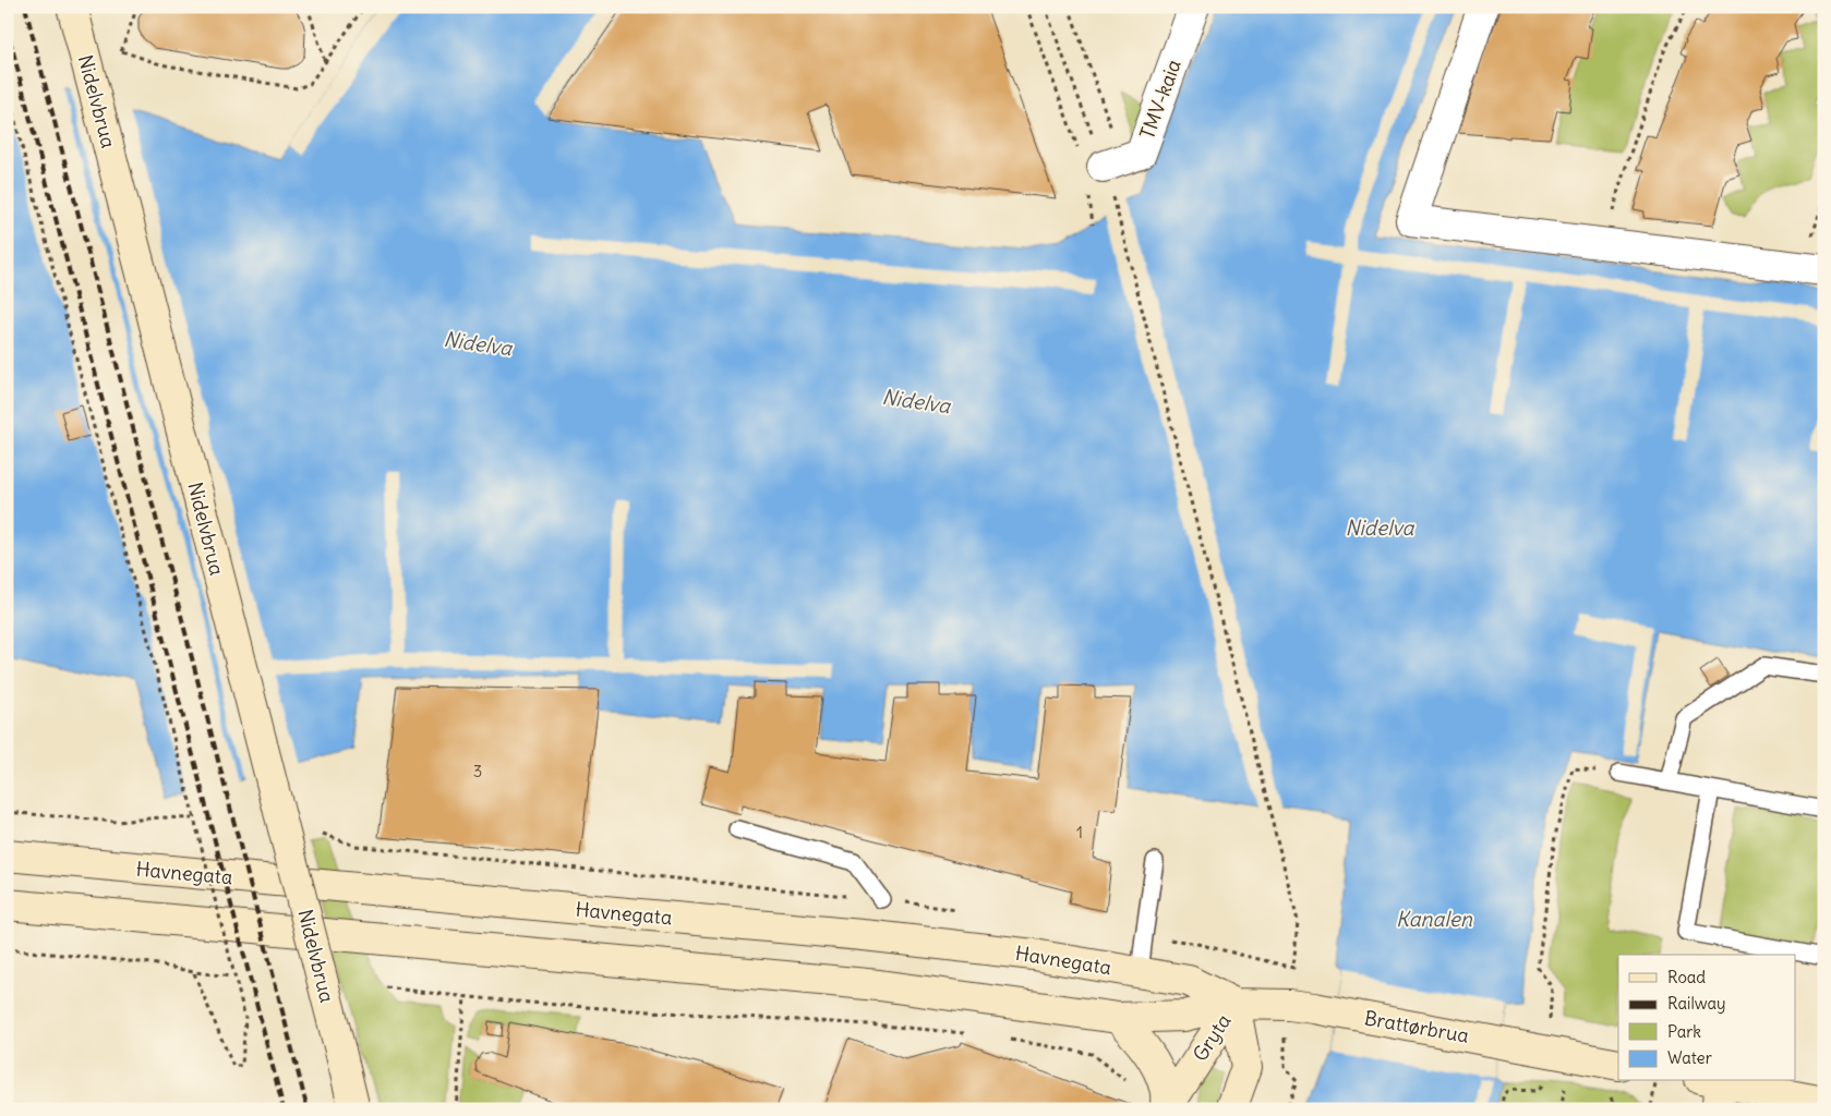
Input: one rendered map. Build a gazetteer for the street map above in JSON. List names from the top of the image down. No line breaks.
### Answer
{"streets":{"main road":["Nidelvbrua","Havnegata","Brattørbrua","Gryta"],"street":["TMV-kaia"]},"crossings":[["Havnegata","Brattørbrua"],["Havnegata","Gryta"]],"water":["Nidelva","Kanalen"],"house_numbers":["3","1"],"legend":["Road","Railway","Park","Water"]}
